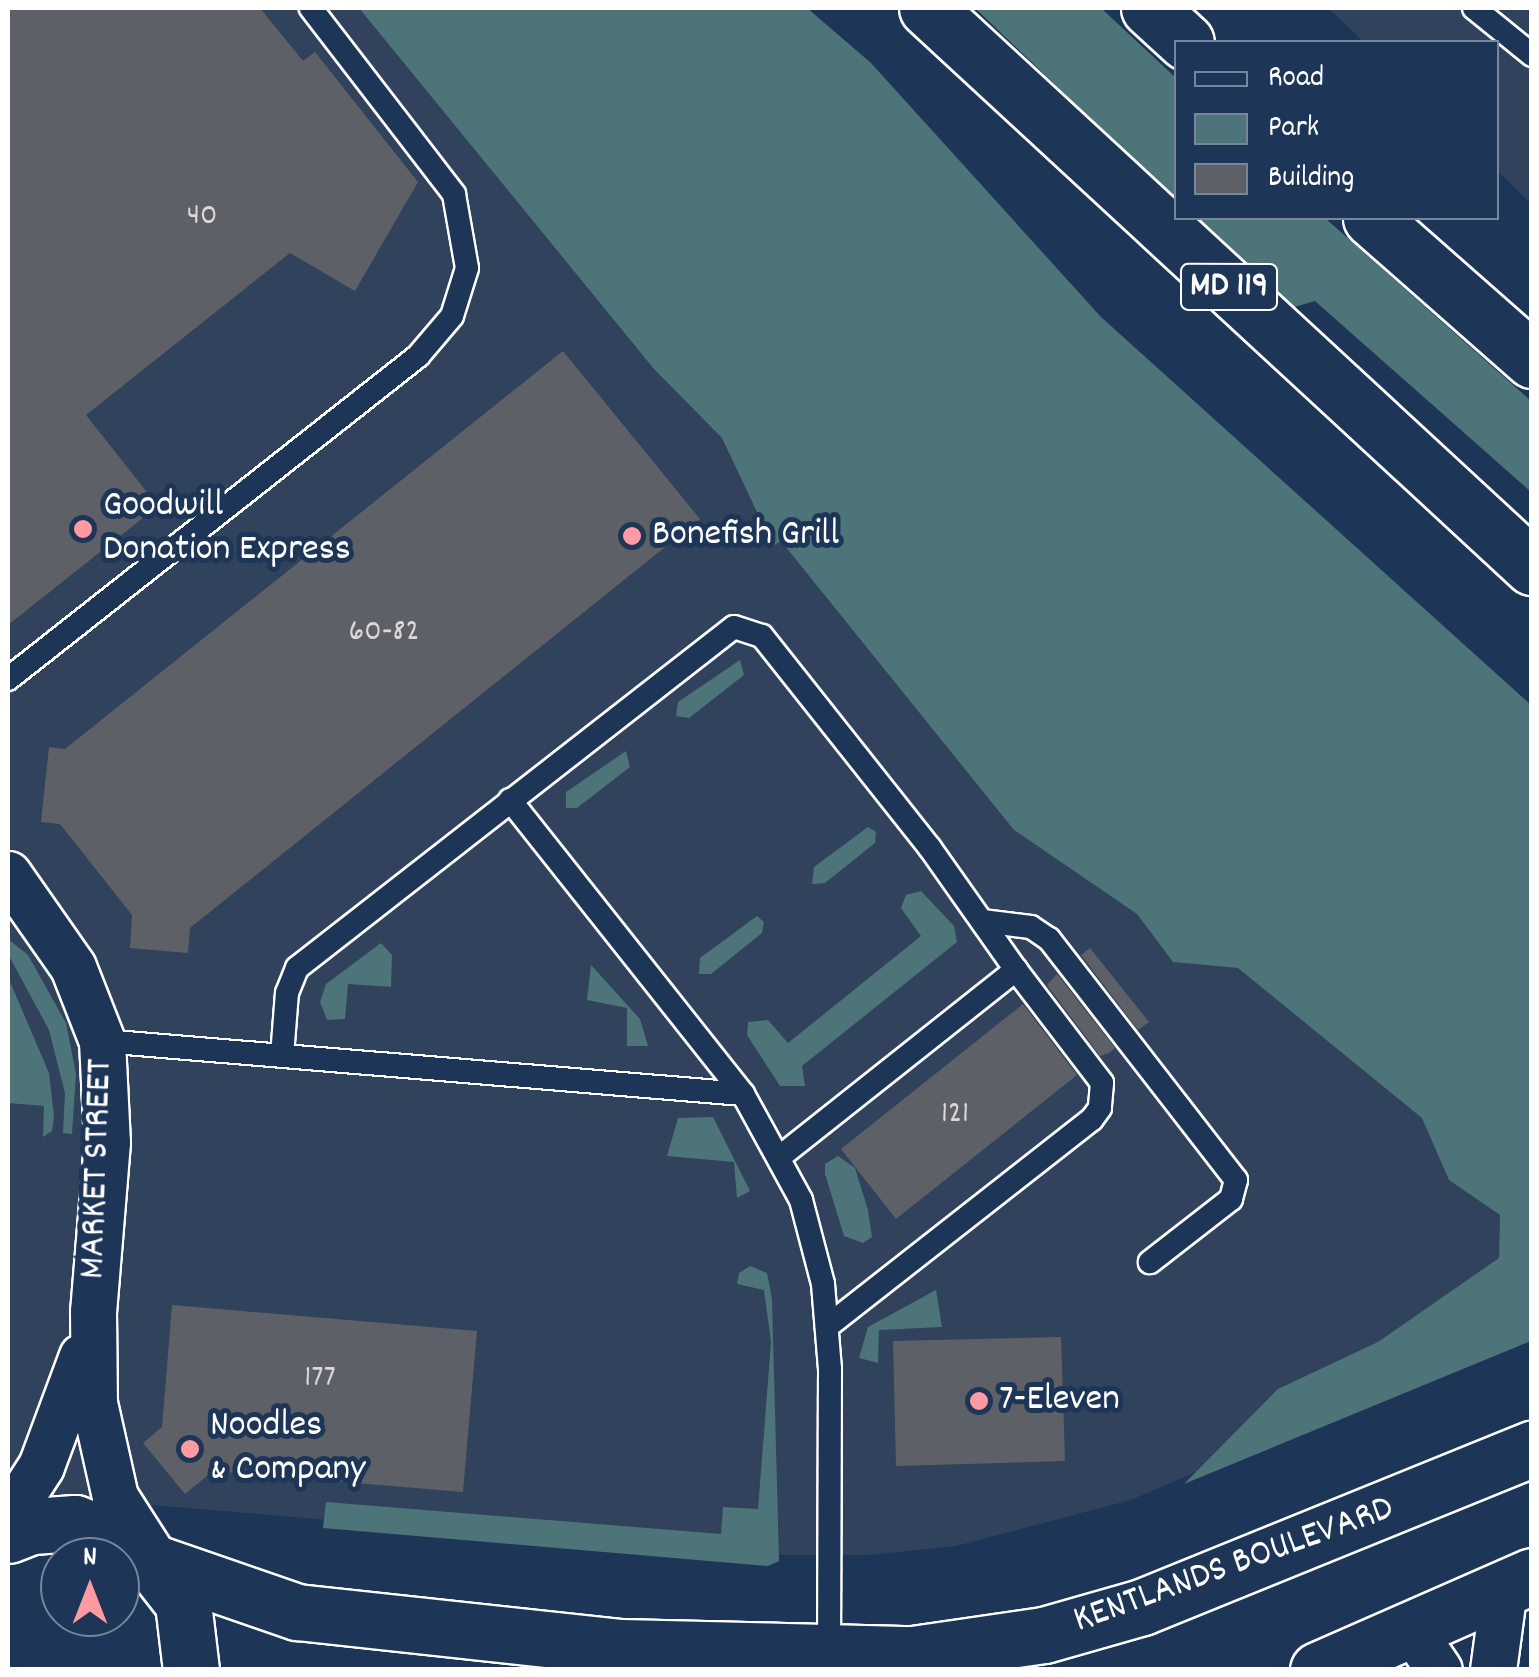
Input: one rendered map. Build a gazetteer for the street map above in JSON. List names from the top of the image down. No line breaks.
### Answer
{"streets":{"street":["MD 119","MARKET STREET","KENTLANDS BOULEVARD"]},"crossings":[["MARKET STREET","KENTLANDS BOULEVARD"]],"places":["Goodwill Donation Express","Bonefish Grill","7-Eleven","Noodles & Company"],"house_numbers":["40","60-82","121","177"],"legend":["Road","Park","Building"],"north":"top"}
